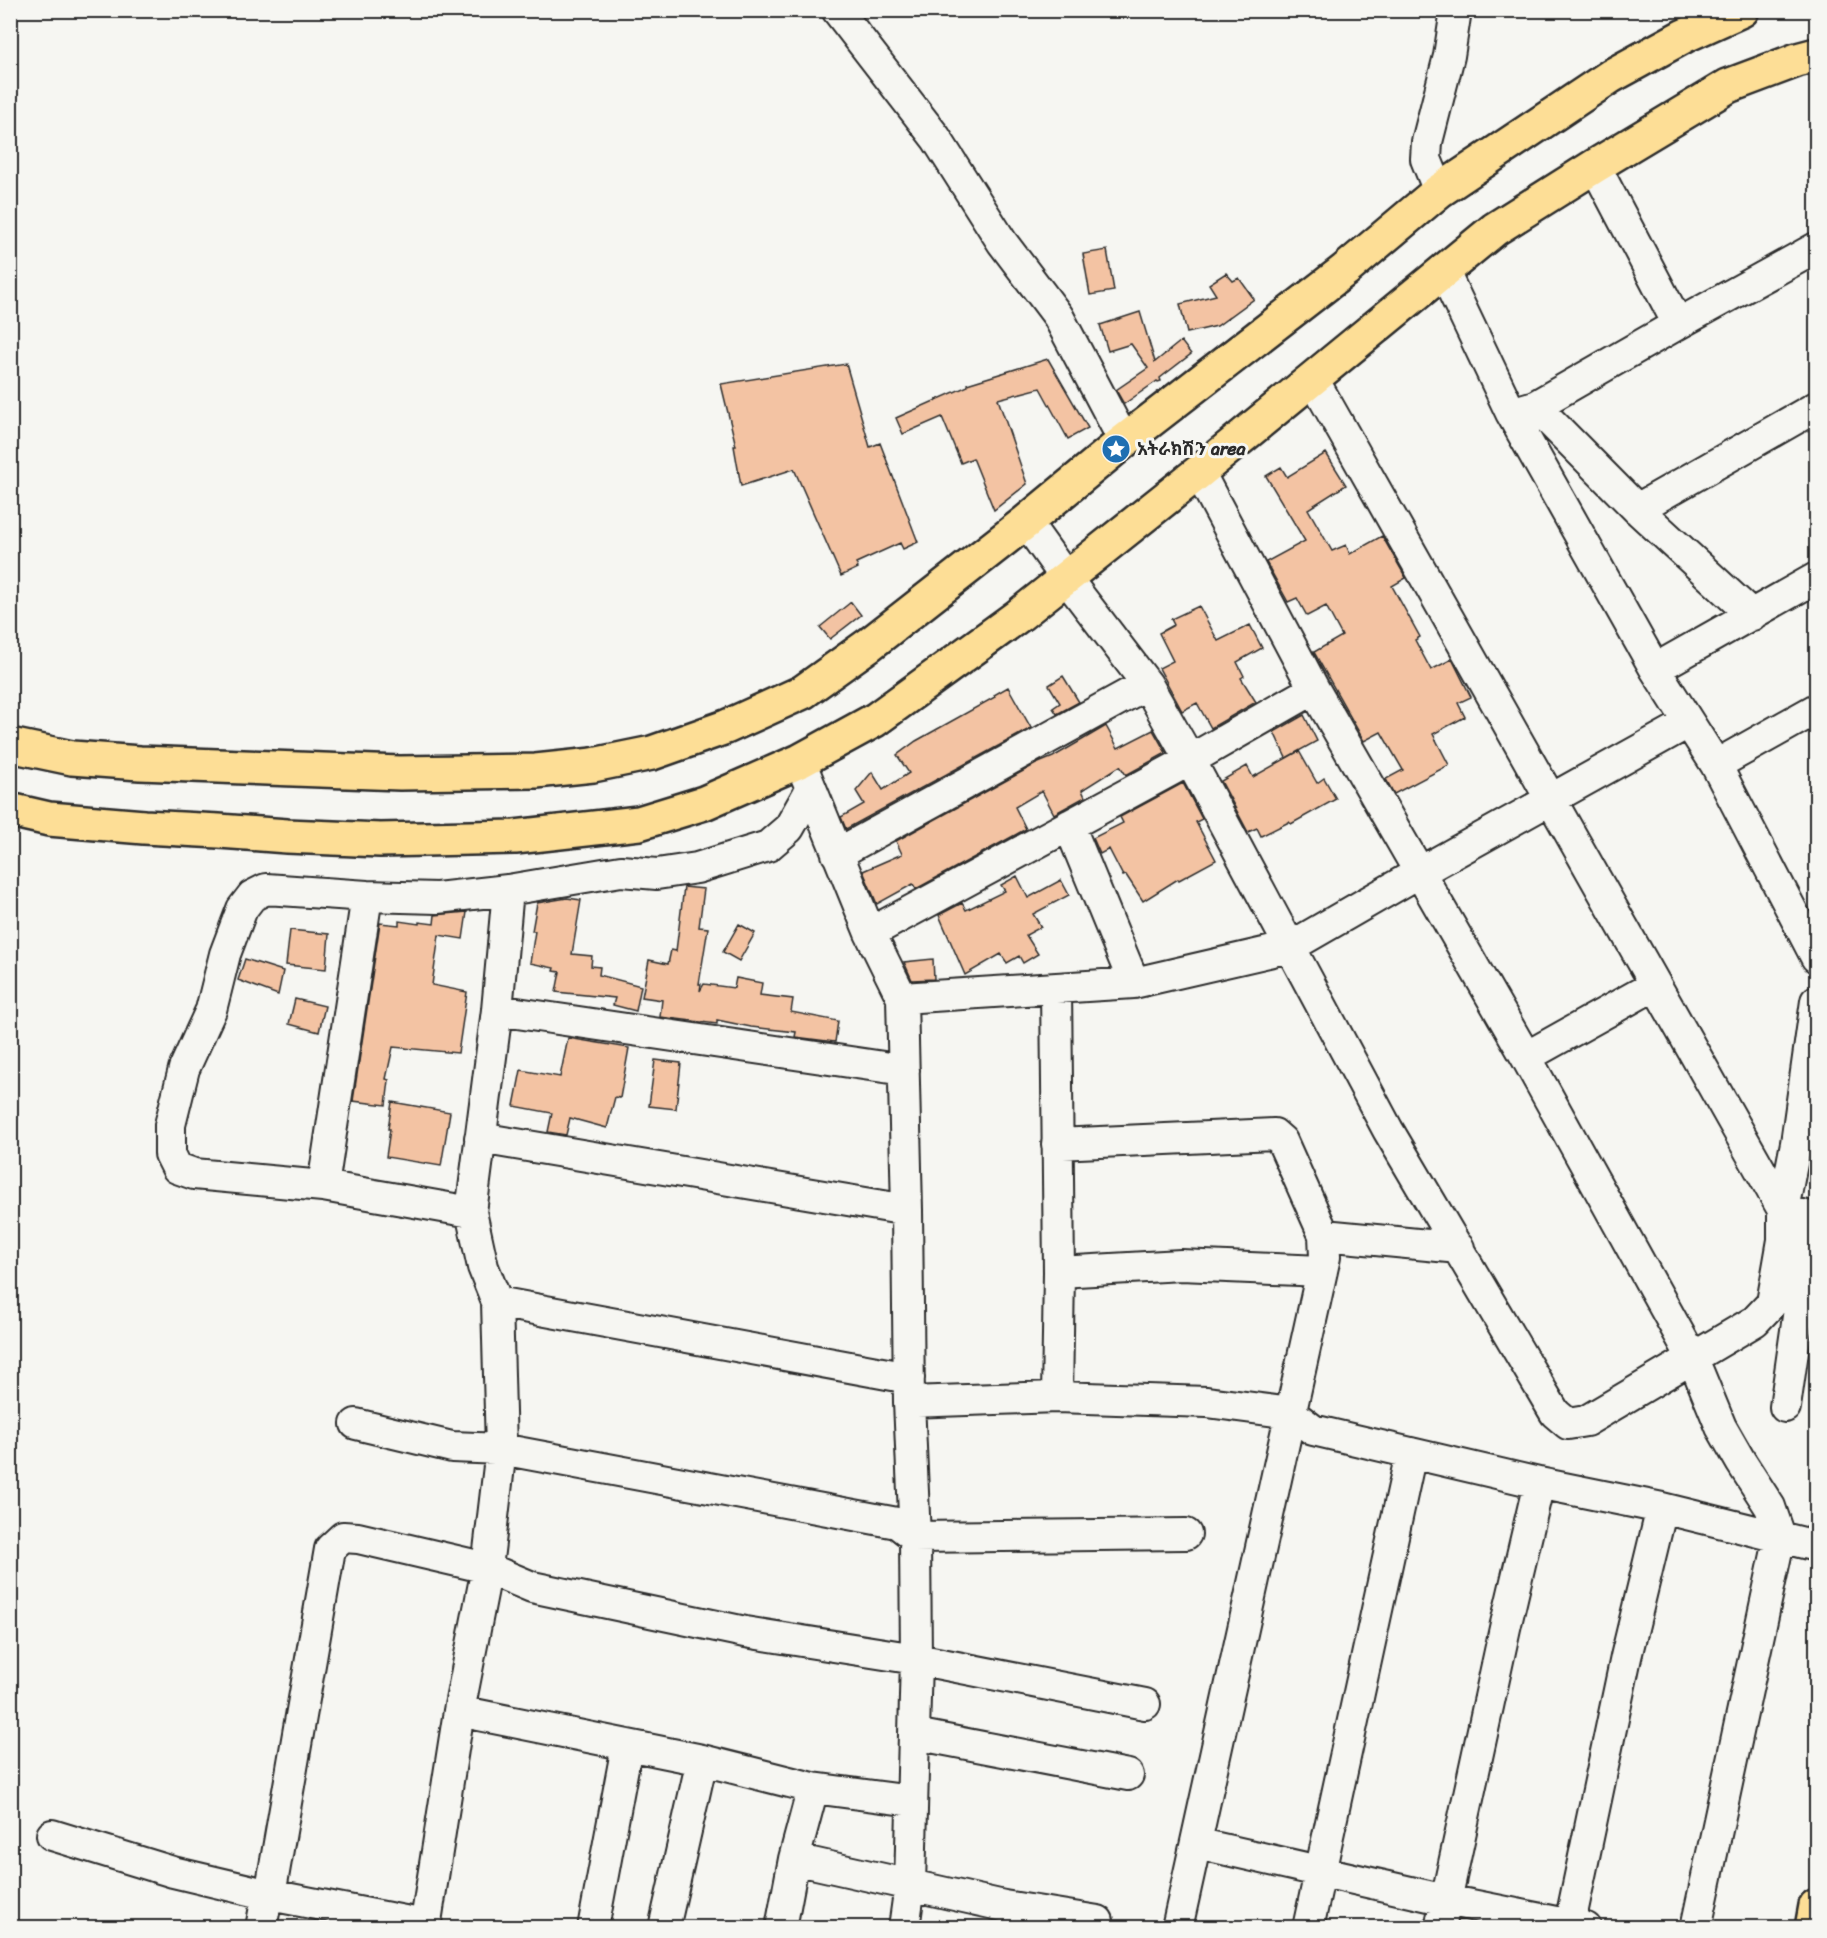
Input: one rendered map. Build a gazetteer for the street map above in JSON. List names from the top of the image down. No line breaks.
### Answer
{"places":{"place":["አትራክሽን area"]}}
